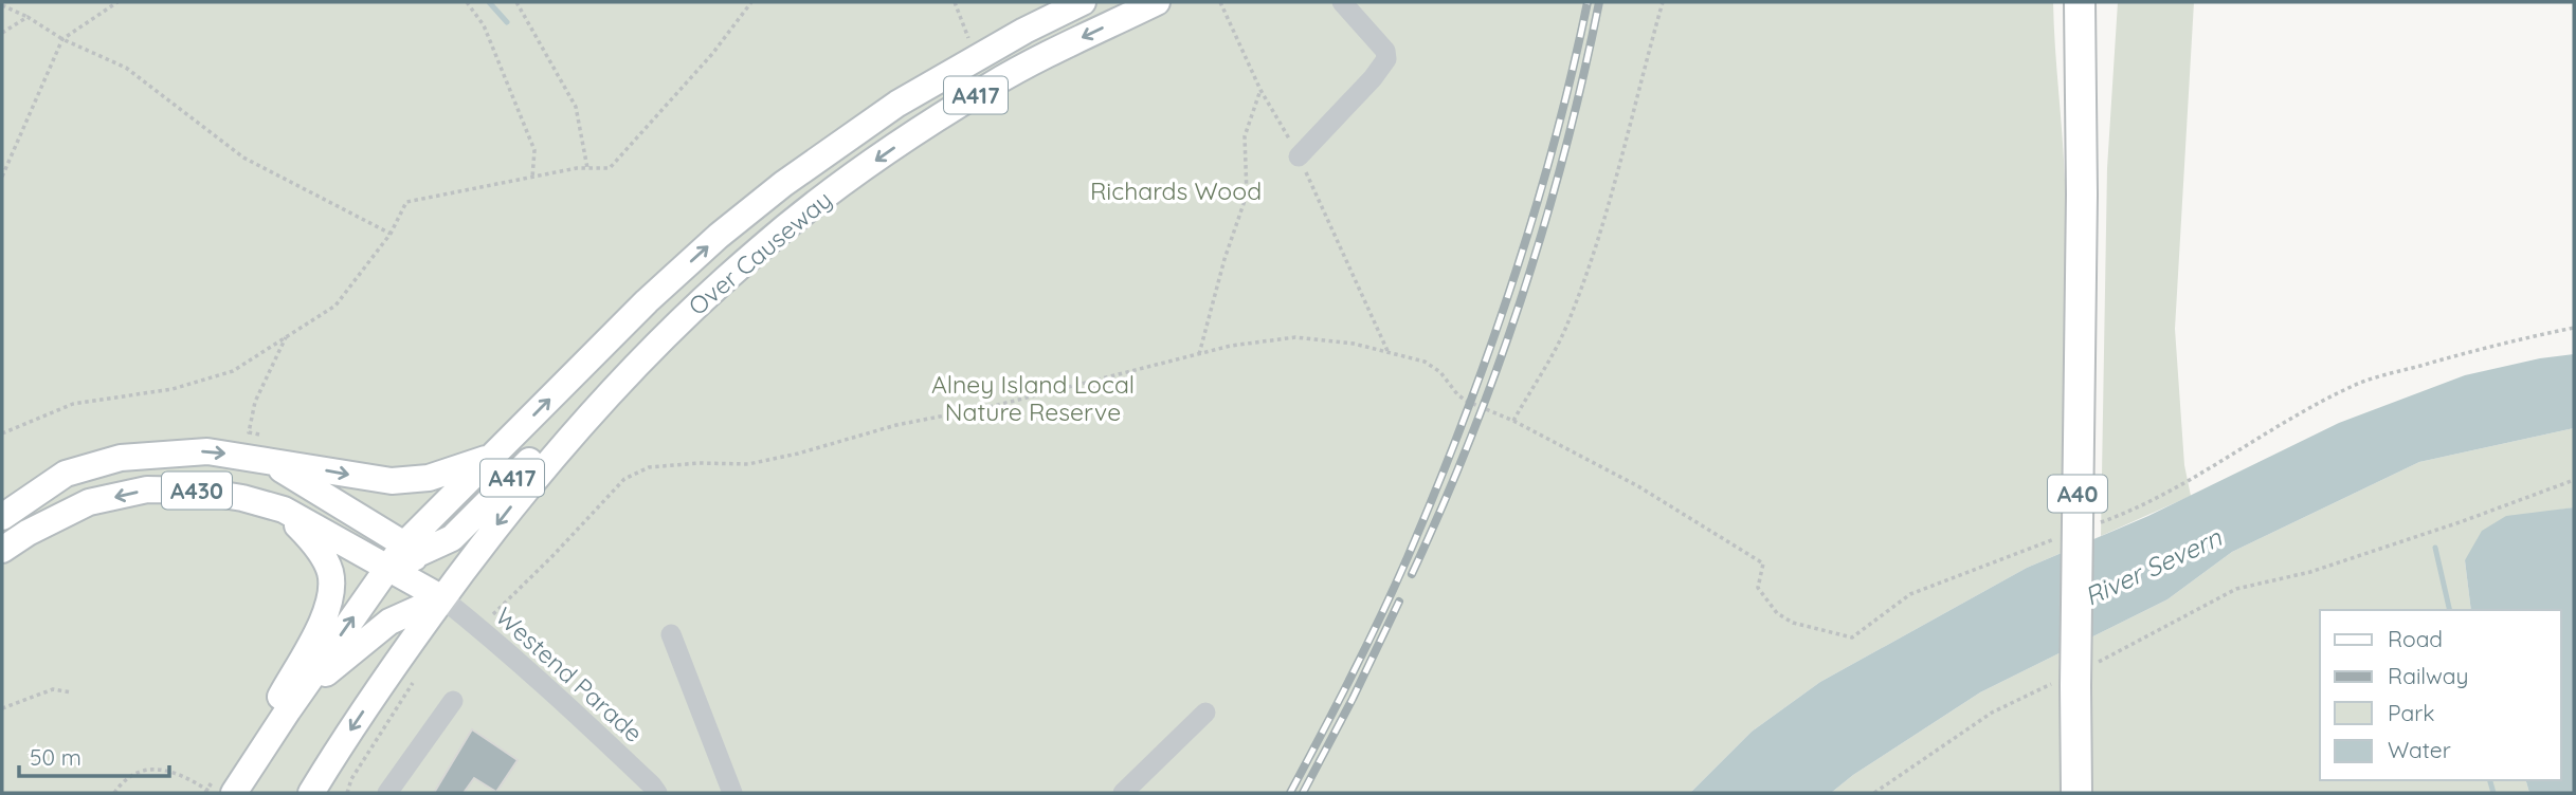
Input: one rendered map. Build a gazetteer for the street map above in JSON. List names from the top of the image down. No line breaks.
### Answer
{"streets":{"highway":["A40"],"main road":["A417","Over Causeway","A430"],"street":["Westend Parade"]},"crossings":[["A417","Over Causeway"],["A417","A430"],["A417","Westend Parade"],["Over Causeway","A430"],["Over Causeway","Westend Parade"],["A430","Westend Parade"]],"water":["River Severn"],"parks":["Richards Wood","Alney Island Local Nature Reserve"],"legend":["Road","Railway","Park","Water"],"scale_bar":"50 m"}
